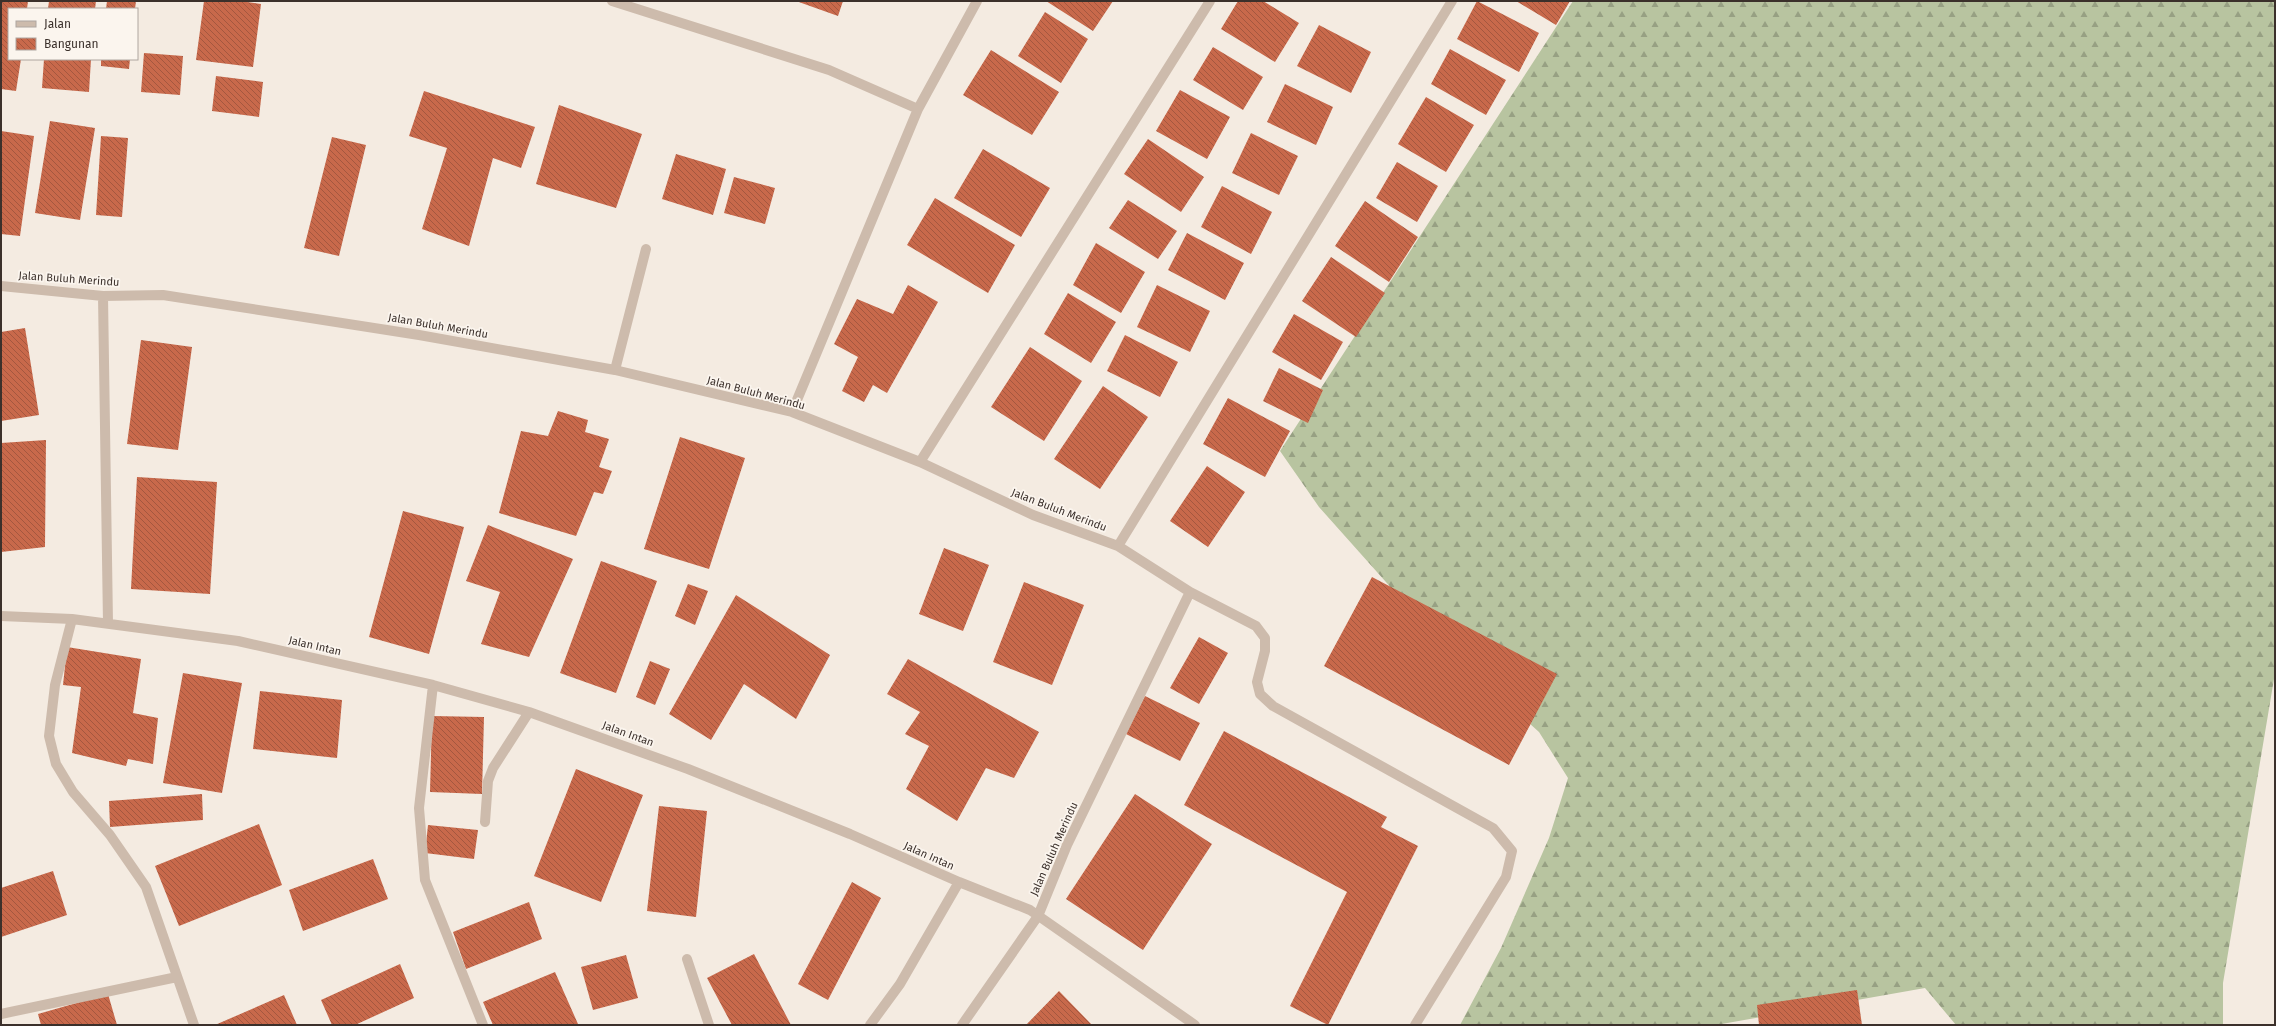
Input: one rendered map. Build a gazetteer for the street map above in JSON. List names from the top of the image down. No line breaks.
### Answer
{"streets":{"street":["Jalan Buluh Merindu","Jalan Intan"]},"crossings":[["Jalan Buluh Merindu","Jalan Intan"]],"legend":["Jalan","Bangunan"]}
